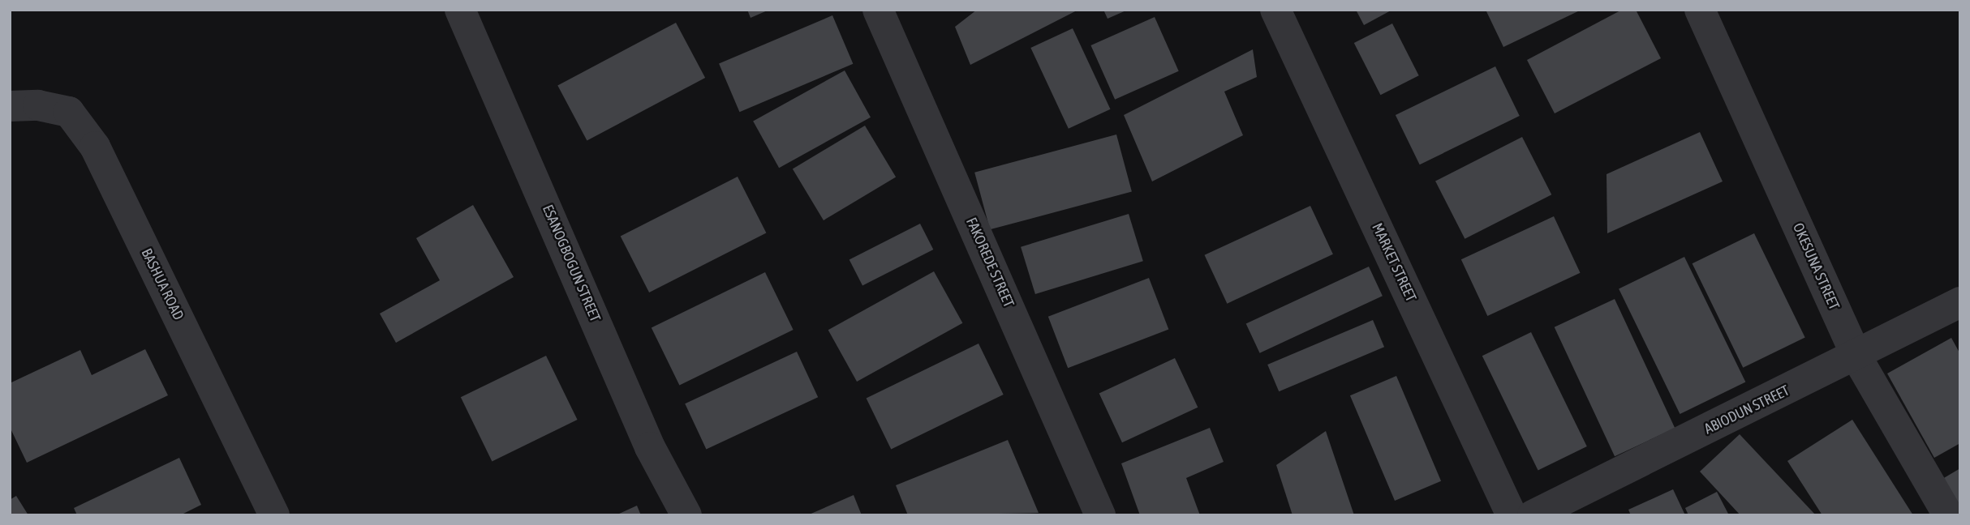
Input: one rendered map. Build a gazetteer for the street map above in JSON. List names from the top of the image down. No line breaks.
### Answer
{"streets":{"street":["FAKOREDE STREET","MARKET STREET","ESANOGBOGUN STREET","OKESUNA STREET","BASHUA ROAD","ABIODUN STREET"]},"crossings":[["OKESUNA STREET","ABIODUN STREET"]]}
